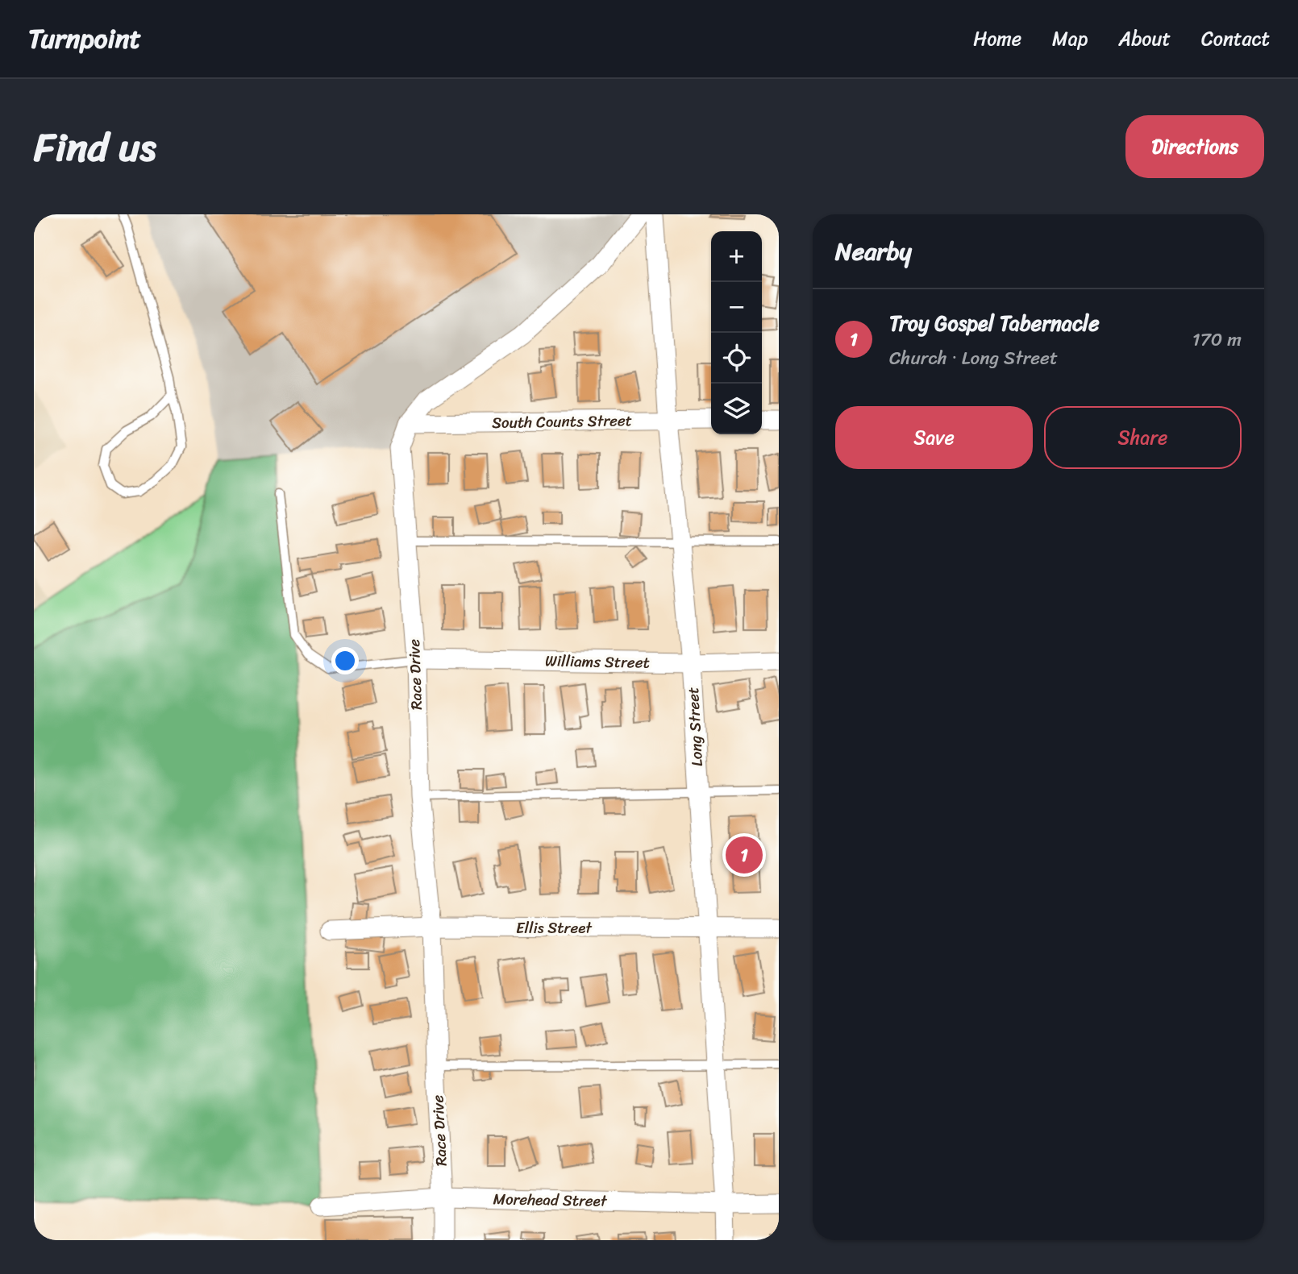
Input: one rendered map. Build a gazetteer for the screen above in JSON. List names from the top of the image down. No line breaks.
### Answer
{"streets":{"street":["South Counts Street","Williams Street","Race Drive","Long Street","Ellis Street","Morehead Street"]},"crossings":[["South Counts Street","Race Drive"],["South Counts Street","Long Street"],["Williams Street","Race Drive"],["Williams Street","Long Street"],["Race Drive","Ellis Street"],["Race Drive","Morehead Street"],["Long Street","Ellis Street"],["Long Street","Morehead Street"]],"page":{"header":"Turnpoint","nav":["Home","Map","About","Contact"],"title":"Find us","buttons":["Directions",["Save","Share"]],"heading":"Nearby","map_buttons":["+","−"],"list":[{"mark":"1","name":"Troy Gospel Tabernacle","note":"Church · Long Street","value":"170 m"}],"pins":"1"}}
